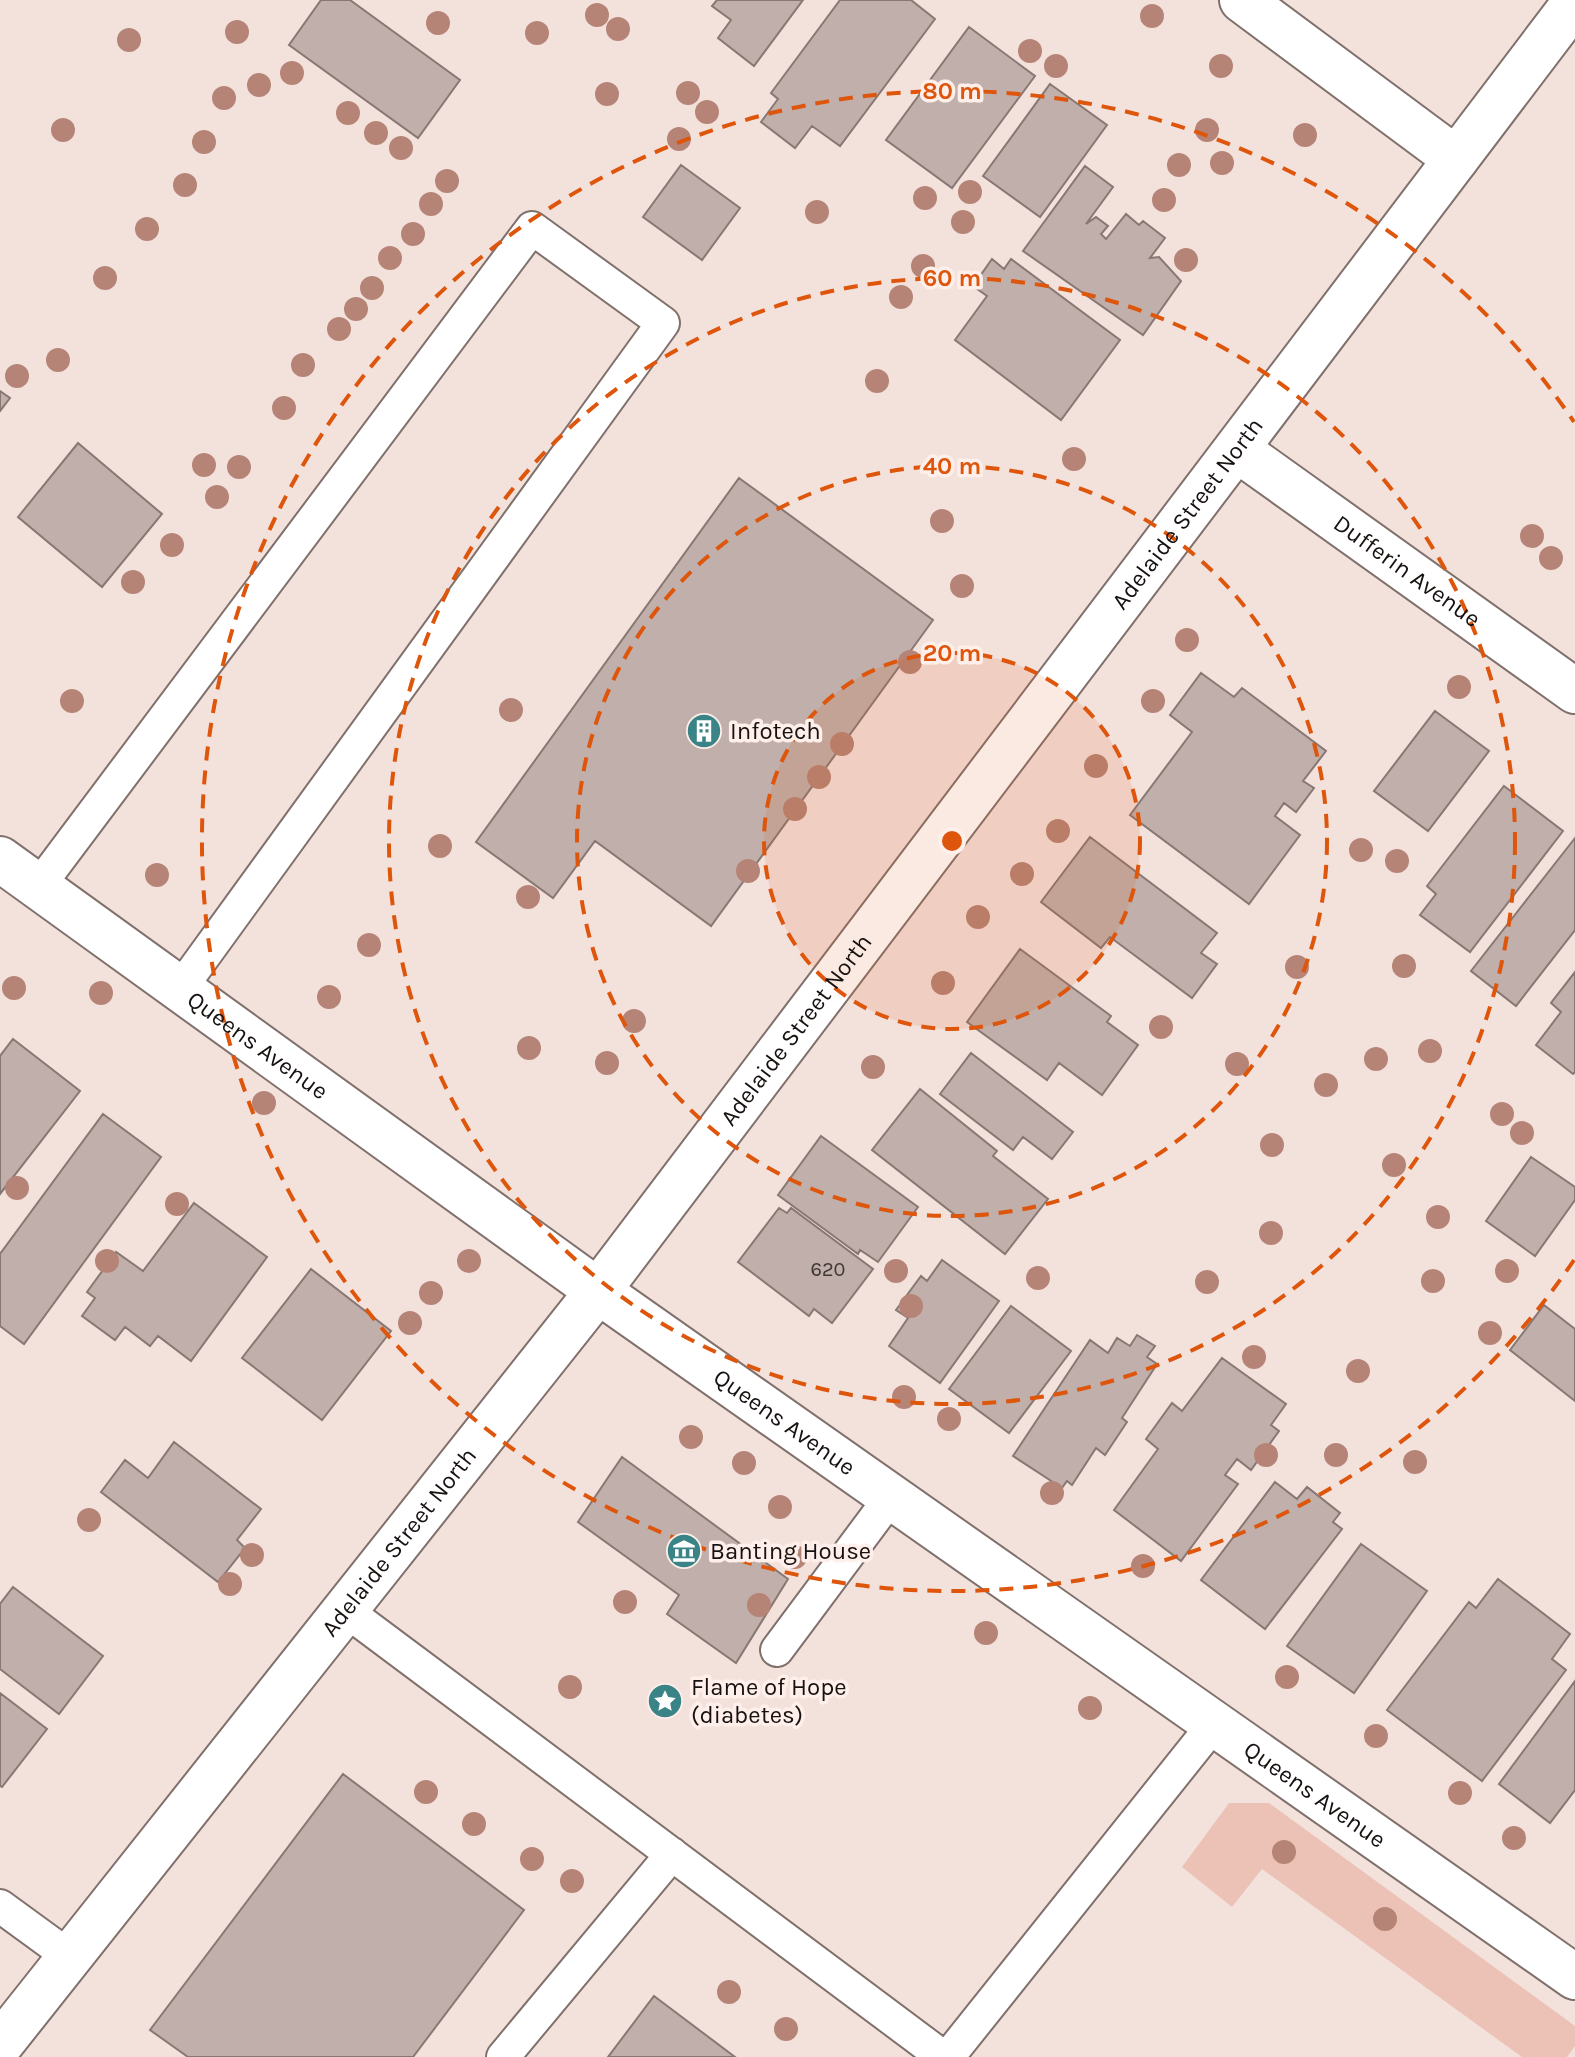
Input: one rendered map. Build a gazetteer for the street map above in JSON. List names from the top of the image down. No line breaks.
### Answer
{"streets":{"main road":["Adelaide Street North","Dufferin Avenue","Queens Avenue"]},"crossings":[["Adelaide Street North","Dufferin Avenue"],["Adelaide Street North","Queens Avenue"]],"places":{"building":["Infotech"],"museum":["Banting House"],"place":["Flame of Hope (diabetes)"]},"house_numbers":["620"],"rings":["80 m","60 m","40 m","20 m"]}
